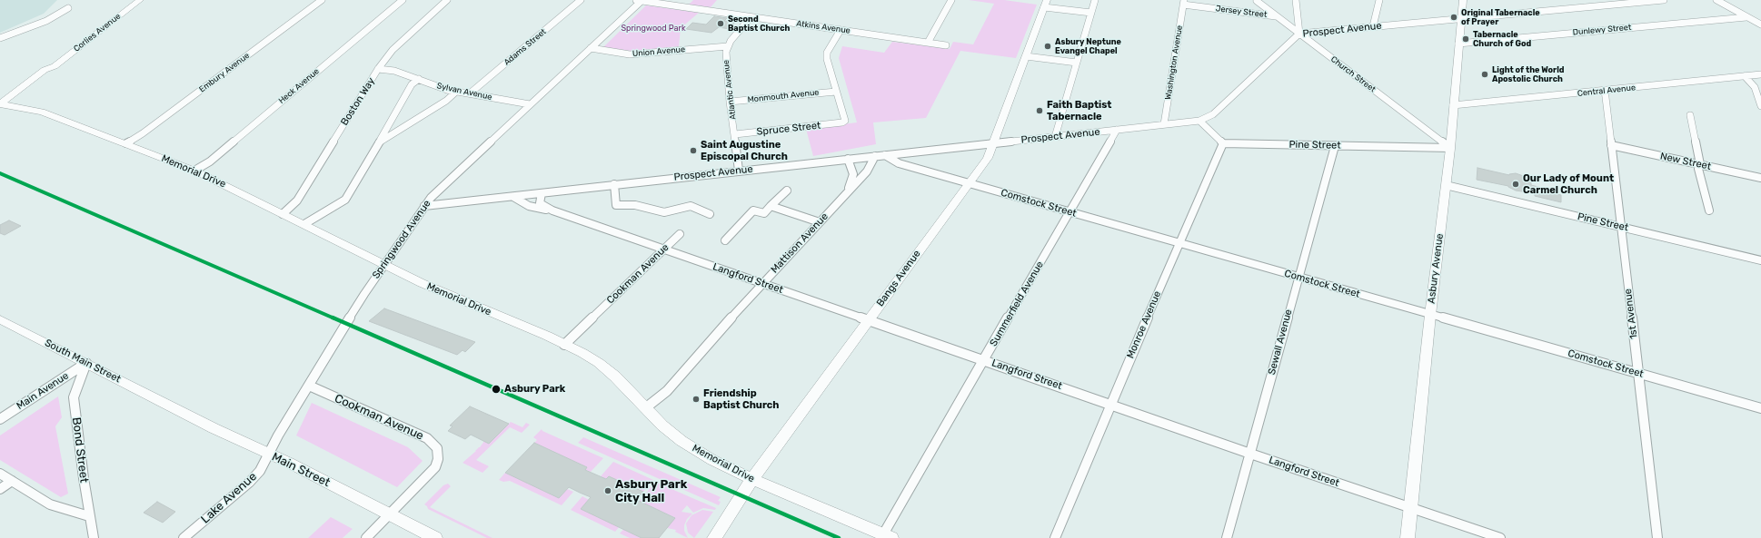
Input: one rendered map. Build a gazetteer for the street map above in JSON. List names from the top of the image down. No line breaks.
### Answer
{"streets":{"street":["Jersey Street","Atkins Avenue","Prospect Avenue","Dunlewy Street","Corlies Avenue","Adams Street","Union Avenue","Washington Avenue","Embury Avenue","Church Street","Heck Avenue","Atlantic Avenue","Central Avenue","Sylvan Avenue","Monmouth Avenue","Boston Way","Spruce Street","Pine Street","New Street","Memorial Drive","Comstock Street","Springwood Avenue","Mattison Avenue","Asbury Avenue","Cookman Avenue","Langford Street","Bangs Avenue","Summerfield Avenue","1st Avenue","Monroe Avenue","Sewall Avenue","South Main Street","Main Avenue","Bond Street","Main Street","Lake Avenue"]},"crossings":[["Jersey Street","Washington Avenue"],["Jersey Street","Church Street"],["Atkins Avenue","Atlantic Avenue"],["Atkins Avenue","Springwood Avenue"],["Prospect Avenue","Washington Avenue"],["Prospect Avenue","Church Street"],["Prospect Avenue","Atlantic Avenue"],["Prospect Avenue","Comstock Street"],["Prospect Avenue","Springwood Avenue"],["Prospect Avenue","Mattison Avenue"],["Prospect Avenue","Asbury Avenue"],["Prospect Avenue","Langford Street"],["Prospect Avenue","Bangs Avenue"],["Prospect Avenue","Summerfield Avenue"],["Dunlewy Street","Asbury Avenue"],["Corlies Avenue","Memorial Drive"],["Adams Street","Sylvan Avenue"],["Union Avenue","Atlantic Avenue"],["Union Avenue","Springwood Avenue"],["Embury Avenue","Memorial Drive"],["Church Street","Pine Street"],["Church Street","Asbury Avenue"],["Heck Avenue","Memorial Drive"],["Atlantic Avenue","Monmouth Avenue"],["Atlantic Avenue","Spruce Street"],["Central Avenue","Asbury Avenue"],["Central Avenue","1st Avenue"],["Sylvan Avenue","Boston Way"],["Sylvan Avenue","Springwood Avenue"],["Monmouth Avenue","Spruce Street"],["Boston Way","Memorial Drive"],["Pine Street","Asbury Avenue"],["Pine Street","1st Avenue"],["Pine Street","Monroe Avenue"],["Pine Street","Sewall Avenue"],["New Street","1st Avenue"],["Memorial Drive","Springwood Avenue"],["Memorial Drive","Mattison Avenue"],["Memorial Drive","Cookman Avenue"],["Memorial Drive","Bangs Avenue"],["Memorial Drive","Summerfield Avenue"],["Comstock Street","Asbury Avenue"],["Comstock Street","Bangs Avenue"],["Comstock Street","Summerfield Avenue"],["Comstock Street","1st Avenue"],["Comstock Street","Monroe Avenue"],["Comstock Street","Sewall Avenue"],["Springwood Avenue","Cookman Avenue"],["Springwood Avenue","Main Street"],["Springwood Avenue","Lake Avenue"],["Mattison Avenue","Langford Street"],["Asbury Avenue","Langford Street"],["Cookman Avenue","Langford Street"],["Cookman Avenue","Main Street"],["Langford Street","Bangs Avenue"],["Langford Street","Summerfield Avenue"],["Langford Street","Monroe Avenue"],["Langford Street","Sewall Avenue"],["South Main Street","Main Avenue"],["South Main Street","Bond Street"],["South Main Street","Main Street"],["Main Avenue","Bond Street"],["Main Street","Lake Avenue"]],"parks":["Springwood Park"],"places":["Original Tabernacle of Prayer","Second Baptist Church","Tabernacle Church of God","Asbury Neptune Evangel Chapel","Light of the World Apostolic Church","Faith Baptist Tabernacle","Saint Augustine Episcopal Church","Our Lady of Mount Carmel Church","Asbury Park","Friendship Baptist Church","Asbury Park City Hall"]}
